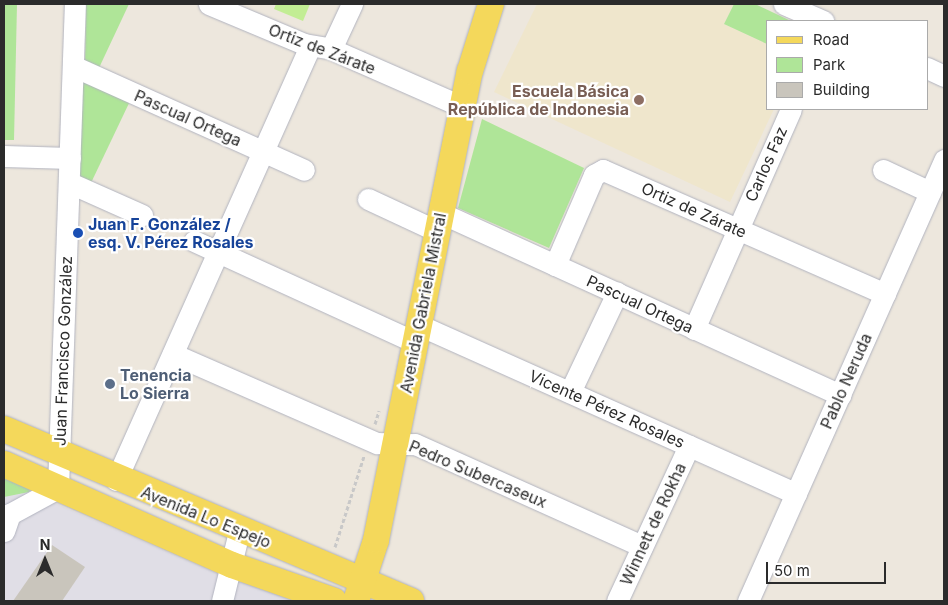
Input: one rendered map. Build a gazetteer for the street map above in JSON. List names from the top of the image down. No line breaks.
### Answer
{"streets":{"main road":["Avenida Gabriela Mistral","Avenida Lo Espejo"],"street":["Ortiz de Zárate","Pascual Ortega","Carlos Faz","Juan Francisco González","Pablo Neruda","Vicente Pérez Rosales","Pedro Subercaseux","Winnett de Rokha"]},"crossings":[["Ortiz de Zárate","Pascual Ortega"],["Ortiz de Zárate","Carlos Faz"],["Ortiz de Zárate","Avenida Gabriela Mistral"],["Ortiz de Zárate","Pablo Neruda"],["Pascual Ortega","Carlos Faz"],["Pascual Ortega","Avenida Gabriela Mistral"],["Pascual Ortega","Juan Francisco González"],["Pascual Ortega","Pablo Neruda"],["Avenida Gabriela Mistral","Vicente Pérez Rosales"],["Avenida Gabriela Mistral","Pedro Subercaseux"],["Avenida Gabriela Mistral","Avenida Lo Espejo"],["Juan Francisco González","Avenida Lo Espejo"],["Pablo Neruda","Vicente Pérez Rosales"],["Vicente Pérez Rosales","Winnett de Rokha"],["Pedro Subercaseux","Winnett de Rokha"]],"places":["Escuela Básica República de Indonesia","Juan F. González / esq. V. Pérez Rosales","Tenencia Lo Sierra"],"legend":["Road","Park","Building"],"scale_bar":"50 m","north":"top"}
